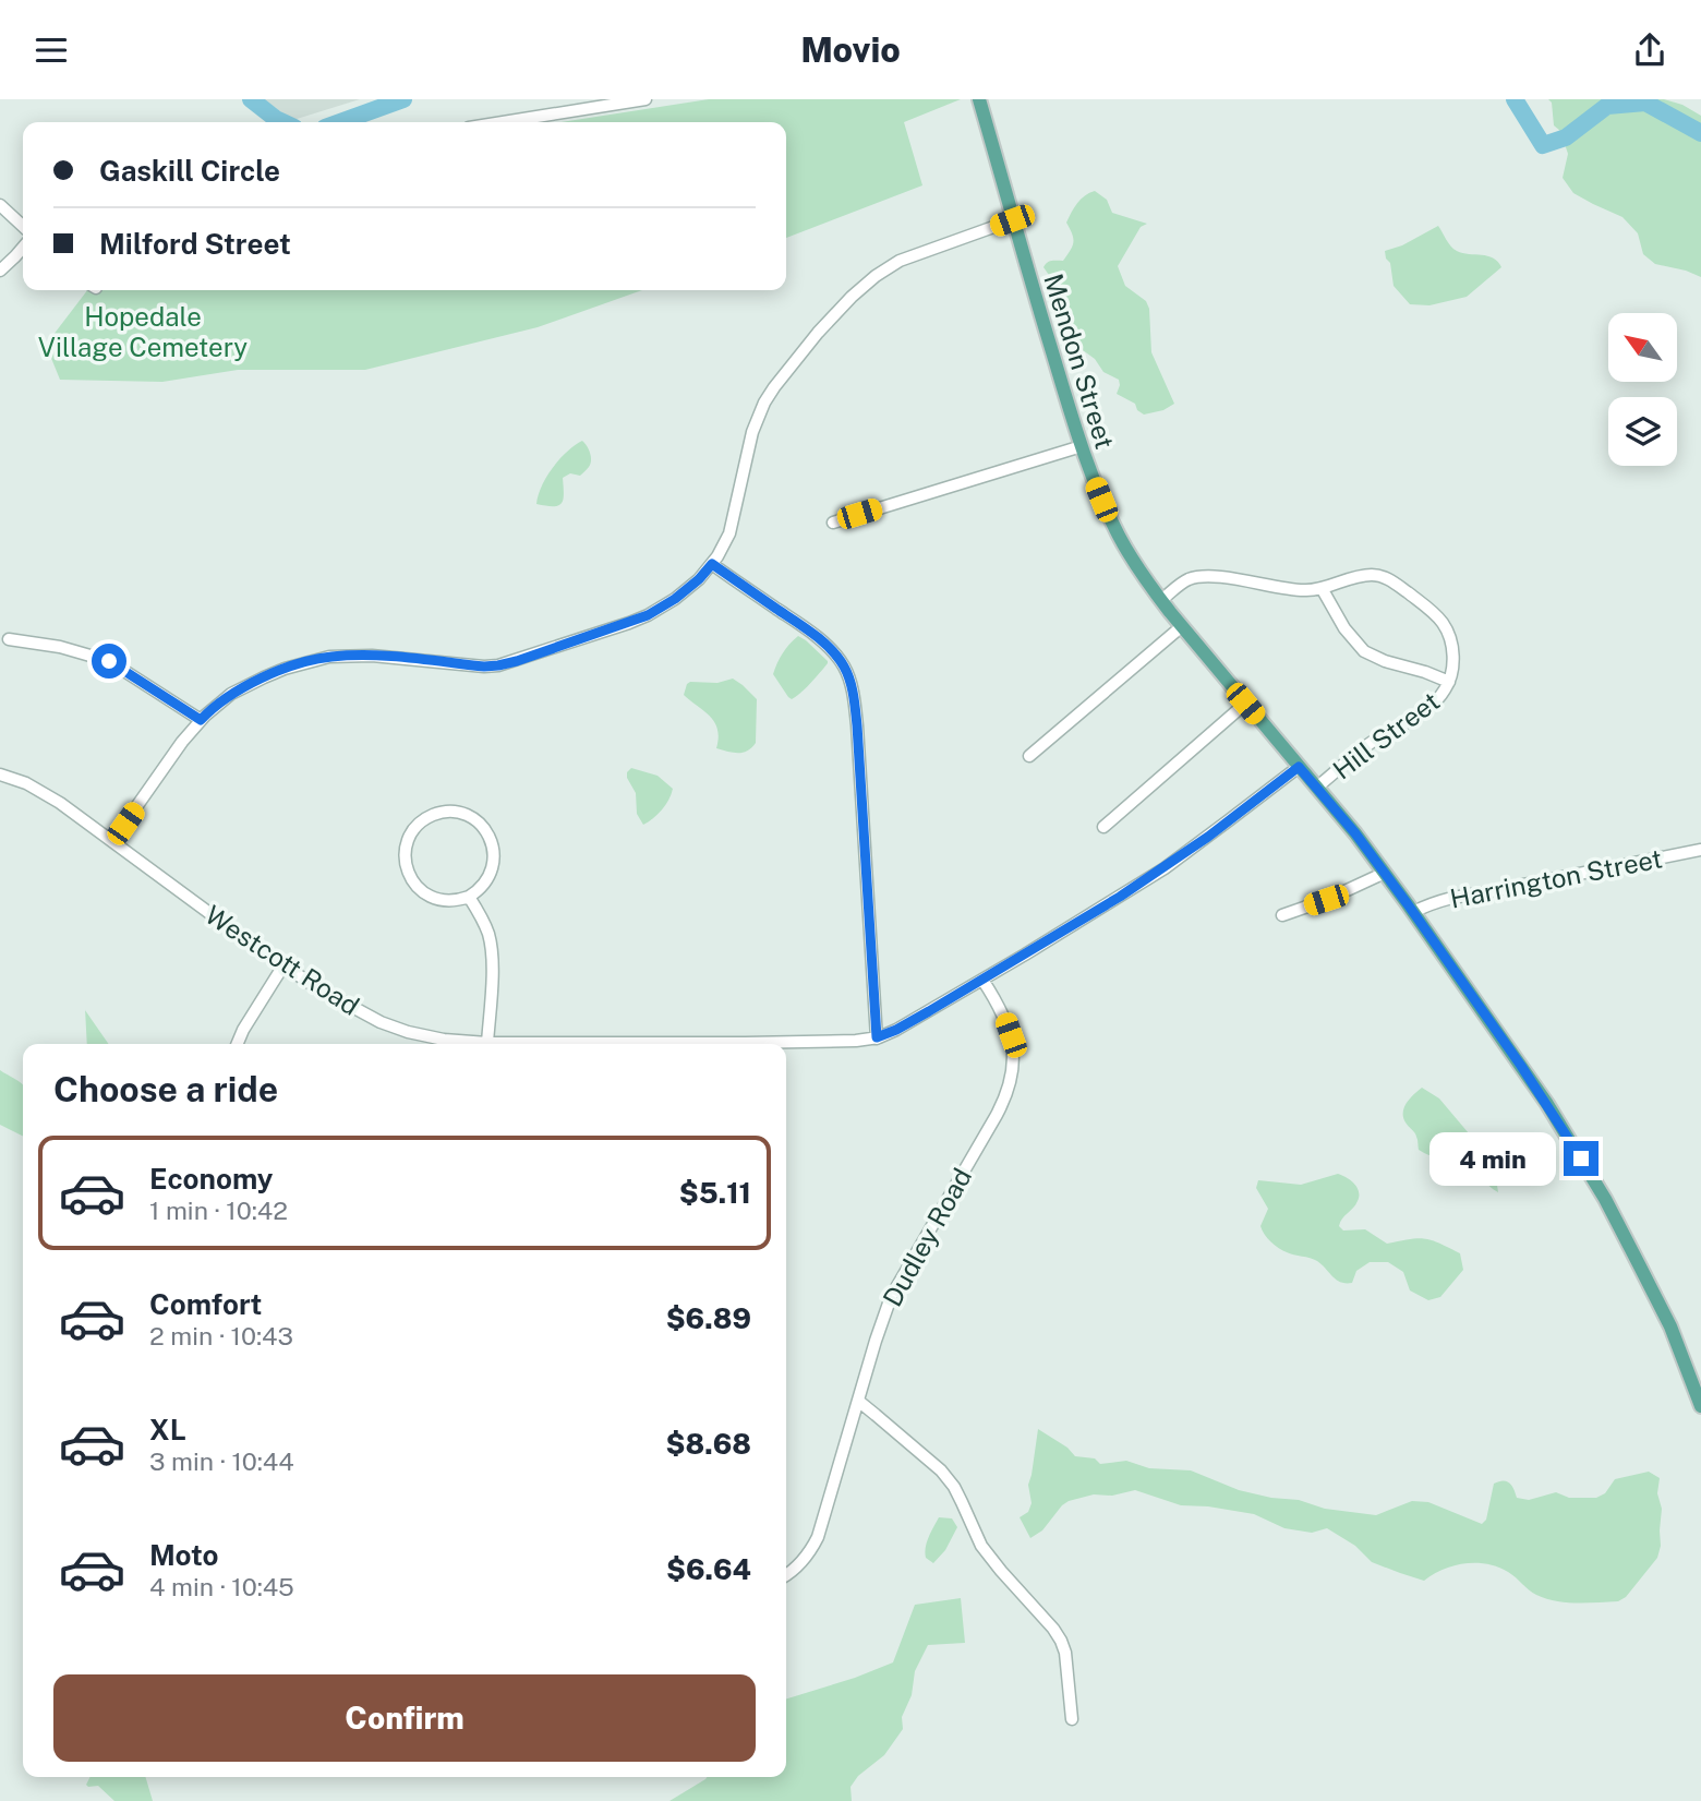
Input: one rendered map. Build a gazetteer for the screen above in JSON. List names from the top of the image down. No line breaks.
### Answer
{"streets":{"main road":["Mendon Street"],"street":["Hill Street","Harrington Street","Westcott Road","Dudley Road"]},"crossings":[["Mendon Street","Hill Street"],["Mendon Street","Harrington Street"],["Mendon Street","Westcott Road"],["Westcott Road","Dudley Road"]],"parks":["Hopedale Village Cemetery"],"north":"top left","page":{"header":"Movio","banner":["Gaskill Circle","Milford Street"],"heading":"Choose a ride","bubble":"4 min","list":[{"name":"Economy","note":"1 min · 10:42","value":"$5.11"},{"name":"Comfort","note":"2 min · 10:43","value":"$6.89"},{"name":"XL","note":"3 min · 10:44","value":"$8.68"},{"name":"Moto","note":"4 min · 10:45","value":"$6.64"}],"buttons":"Confirm"}}
